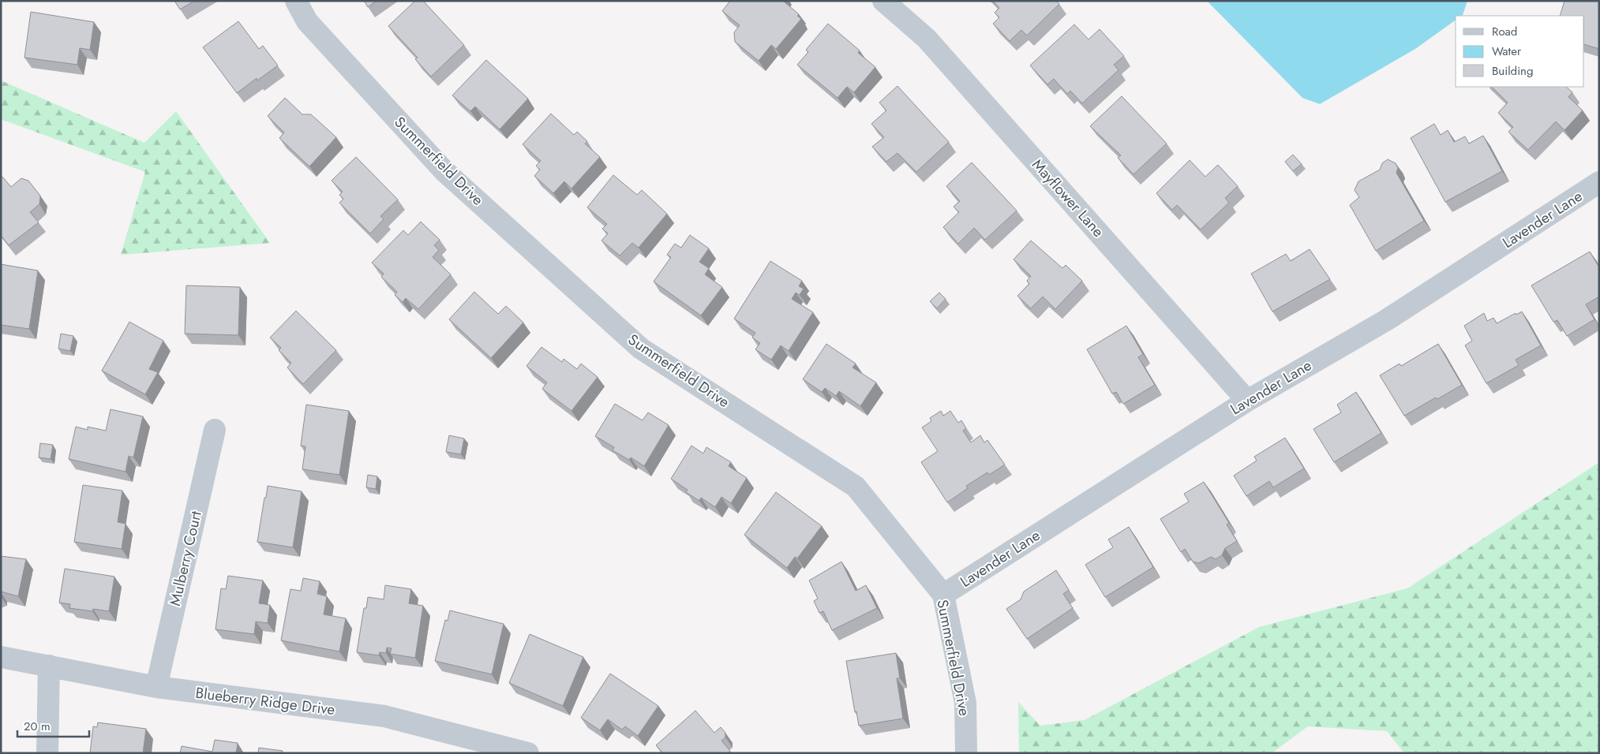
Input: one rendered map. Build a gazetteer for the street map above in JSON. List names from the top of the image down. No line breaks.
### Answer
{"streets":{"street":["Summerfield Drive","Mayflower Lane","Lavender Lane","Mulberry Court","Blueberry Ridge Drive"]},"crossings":[["Summerfield Drive","Lavender Lane"],["Mayflower Lane","Lavender Lane"],["Mulberry Court","Blueberry Ridge Drive"]],"legend":["Road","Water","Building"],"scale_bar":"20 m"}
